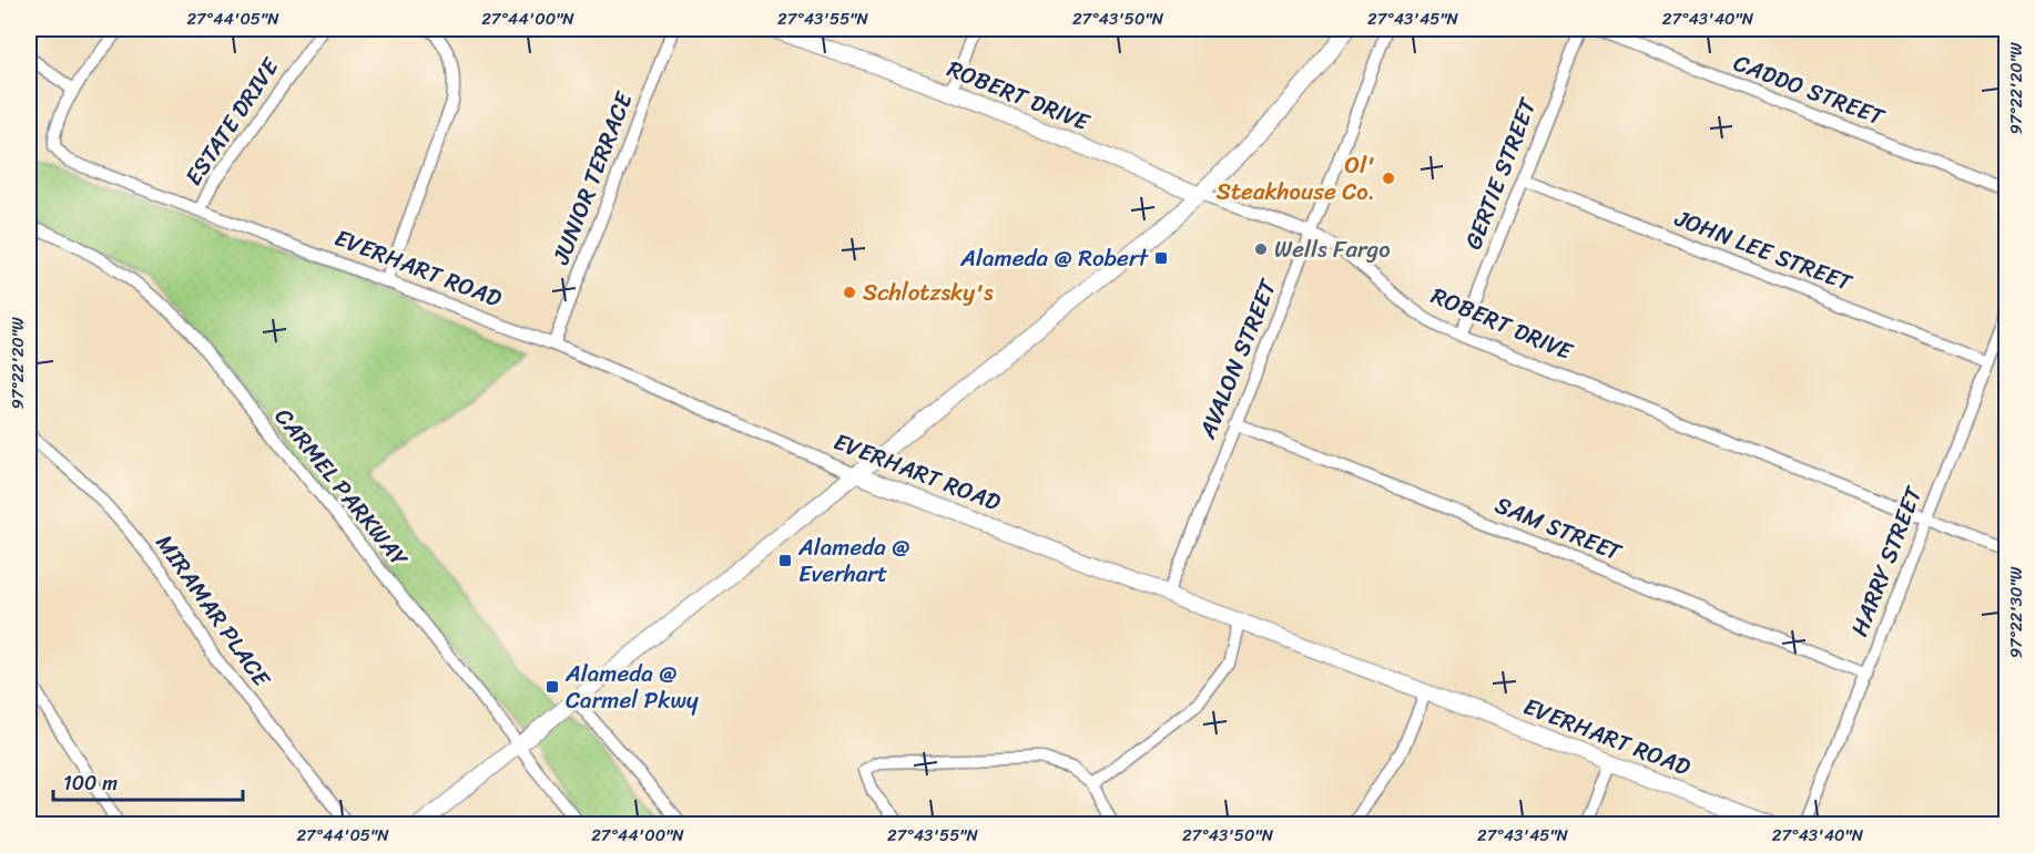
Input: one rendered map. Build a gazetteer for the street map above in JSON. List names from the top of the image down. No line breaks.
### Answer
{"streets":{"main road":["ROBERT DRIVE","EVERHART ROAD"],"street":["CADDO STREET","ESTATE DRIVE","GERTIE STREET","JUNIOR TERRACE","JOHN LEE STREET","AVALON STREET","CARMEL PARKWAY","SAM STREET","HARRY STREET","MIRAMAR PLACE"]},"crossings":[["ROBERT DRIVE","GERTIE STREET"],["ROBERT DRIVE","AVALON STREET"],["ROBERT DRIVE","HARRY STREET"],["ESTATE DRIVE","EVERHART ROAD"],["GERTIE STREET","JOHN LEE STREET"],["JUNIOR TERRACE","EVERHART ROAD"],["JOHN LEE STREET","HARRY STREET"],["EVERHART ROAD","AVALON STREET"],["AVALON STREET","SAM STREET"],["SAM STREET","HARRY STREET"]],"places":{"other":["Ol' Steakhouse Co.","Wells Fargo","Schlotzsky's"],"transit":["Alameda @ Robert","Alameda @ Everhart","Alameda @ Carmel Pkwy"]},"scale_bar":"100 m","coordinates":["27°44'05\"N","27°44'00\"N","27°43'55\"N","27°43'50\"N","27°43'45\"N","27°43'40\"N","97°22'20\"W","97°22'30\"W"]}
